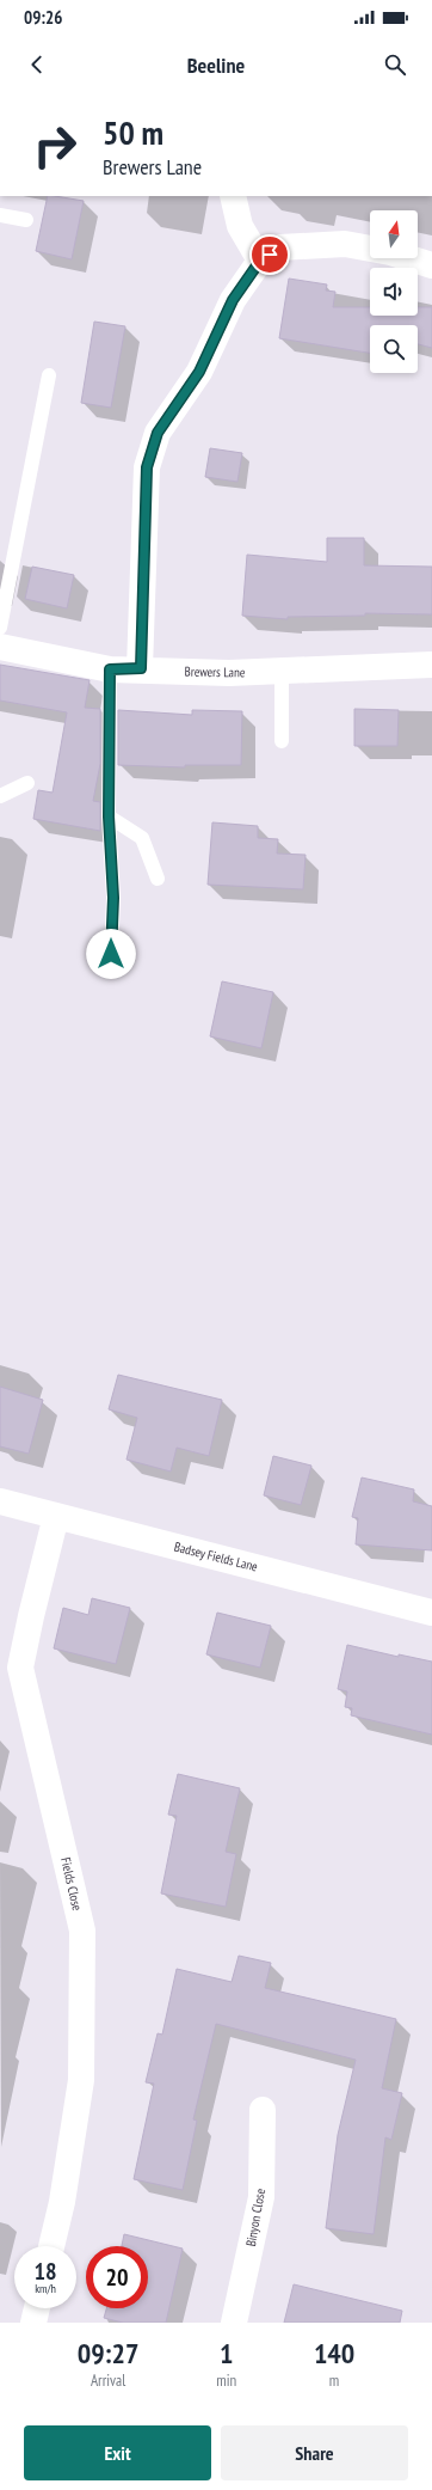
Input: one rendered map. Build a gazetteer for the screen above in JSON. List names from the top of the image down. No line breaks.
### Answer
{"streets":{"street":["Brewers Lane","Badsey Fields Lane","Fields Close","Binyon Close"]},"crossings":[["Badsey Fields Lane","Fields Close"]],"north":"top","page":{"status":"09:26","header":"Beeline","turn":["50 m","Brewers Lane"],"speed":"18 km/h","limit":"20","eta":["09:27","Arrival","1","min","140","m"],"buttons":["Exit","Share"]}}
